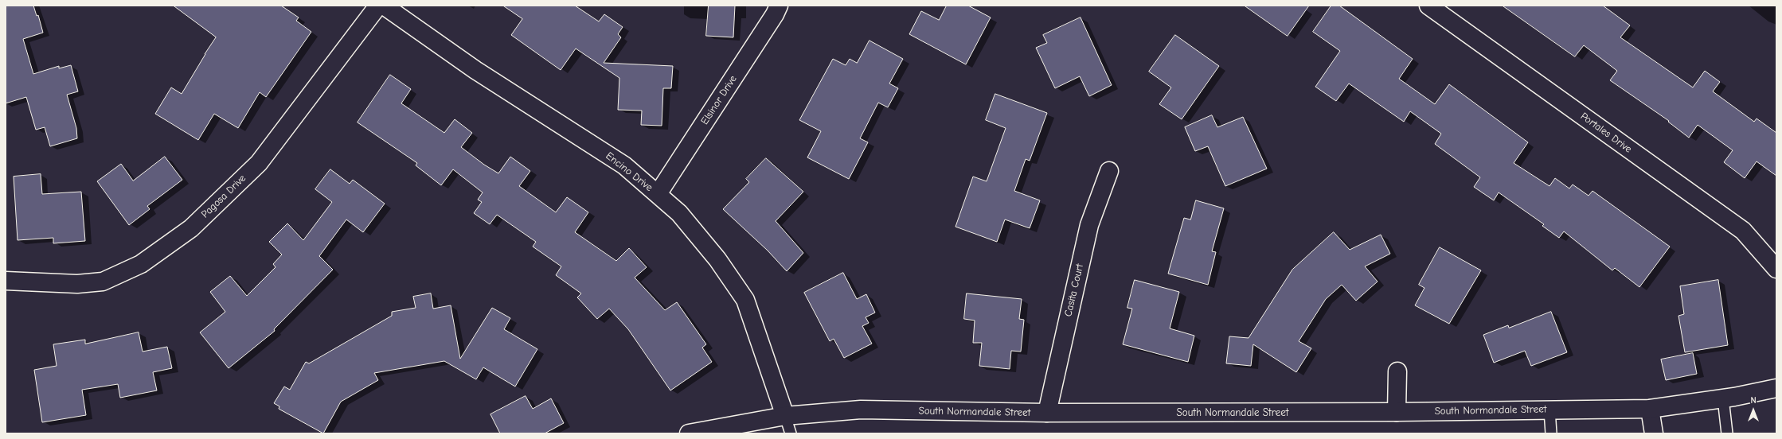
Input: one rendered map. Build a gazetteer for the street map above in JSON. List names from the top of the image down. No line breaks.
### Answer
{"streets":{"street":["Elsinor Drive","Portales Drive","Encino Drive","Pagosa Drive","Casita Court","South Normandale Street"]},"crossings":[["Elsinor Drive","Encino Drive"],["Encino Drive","South Normandale Street"],["Casita Court","South Normandale Street"]],"north":"top"}
